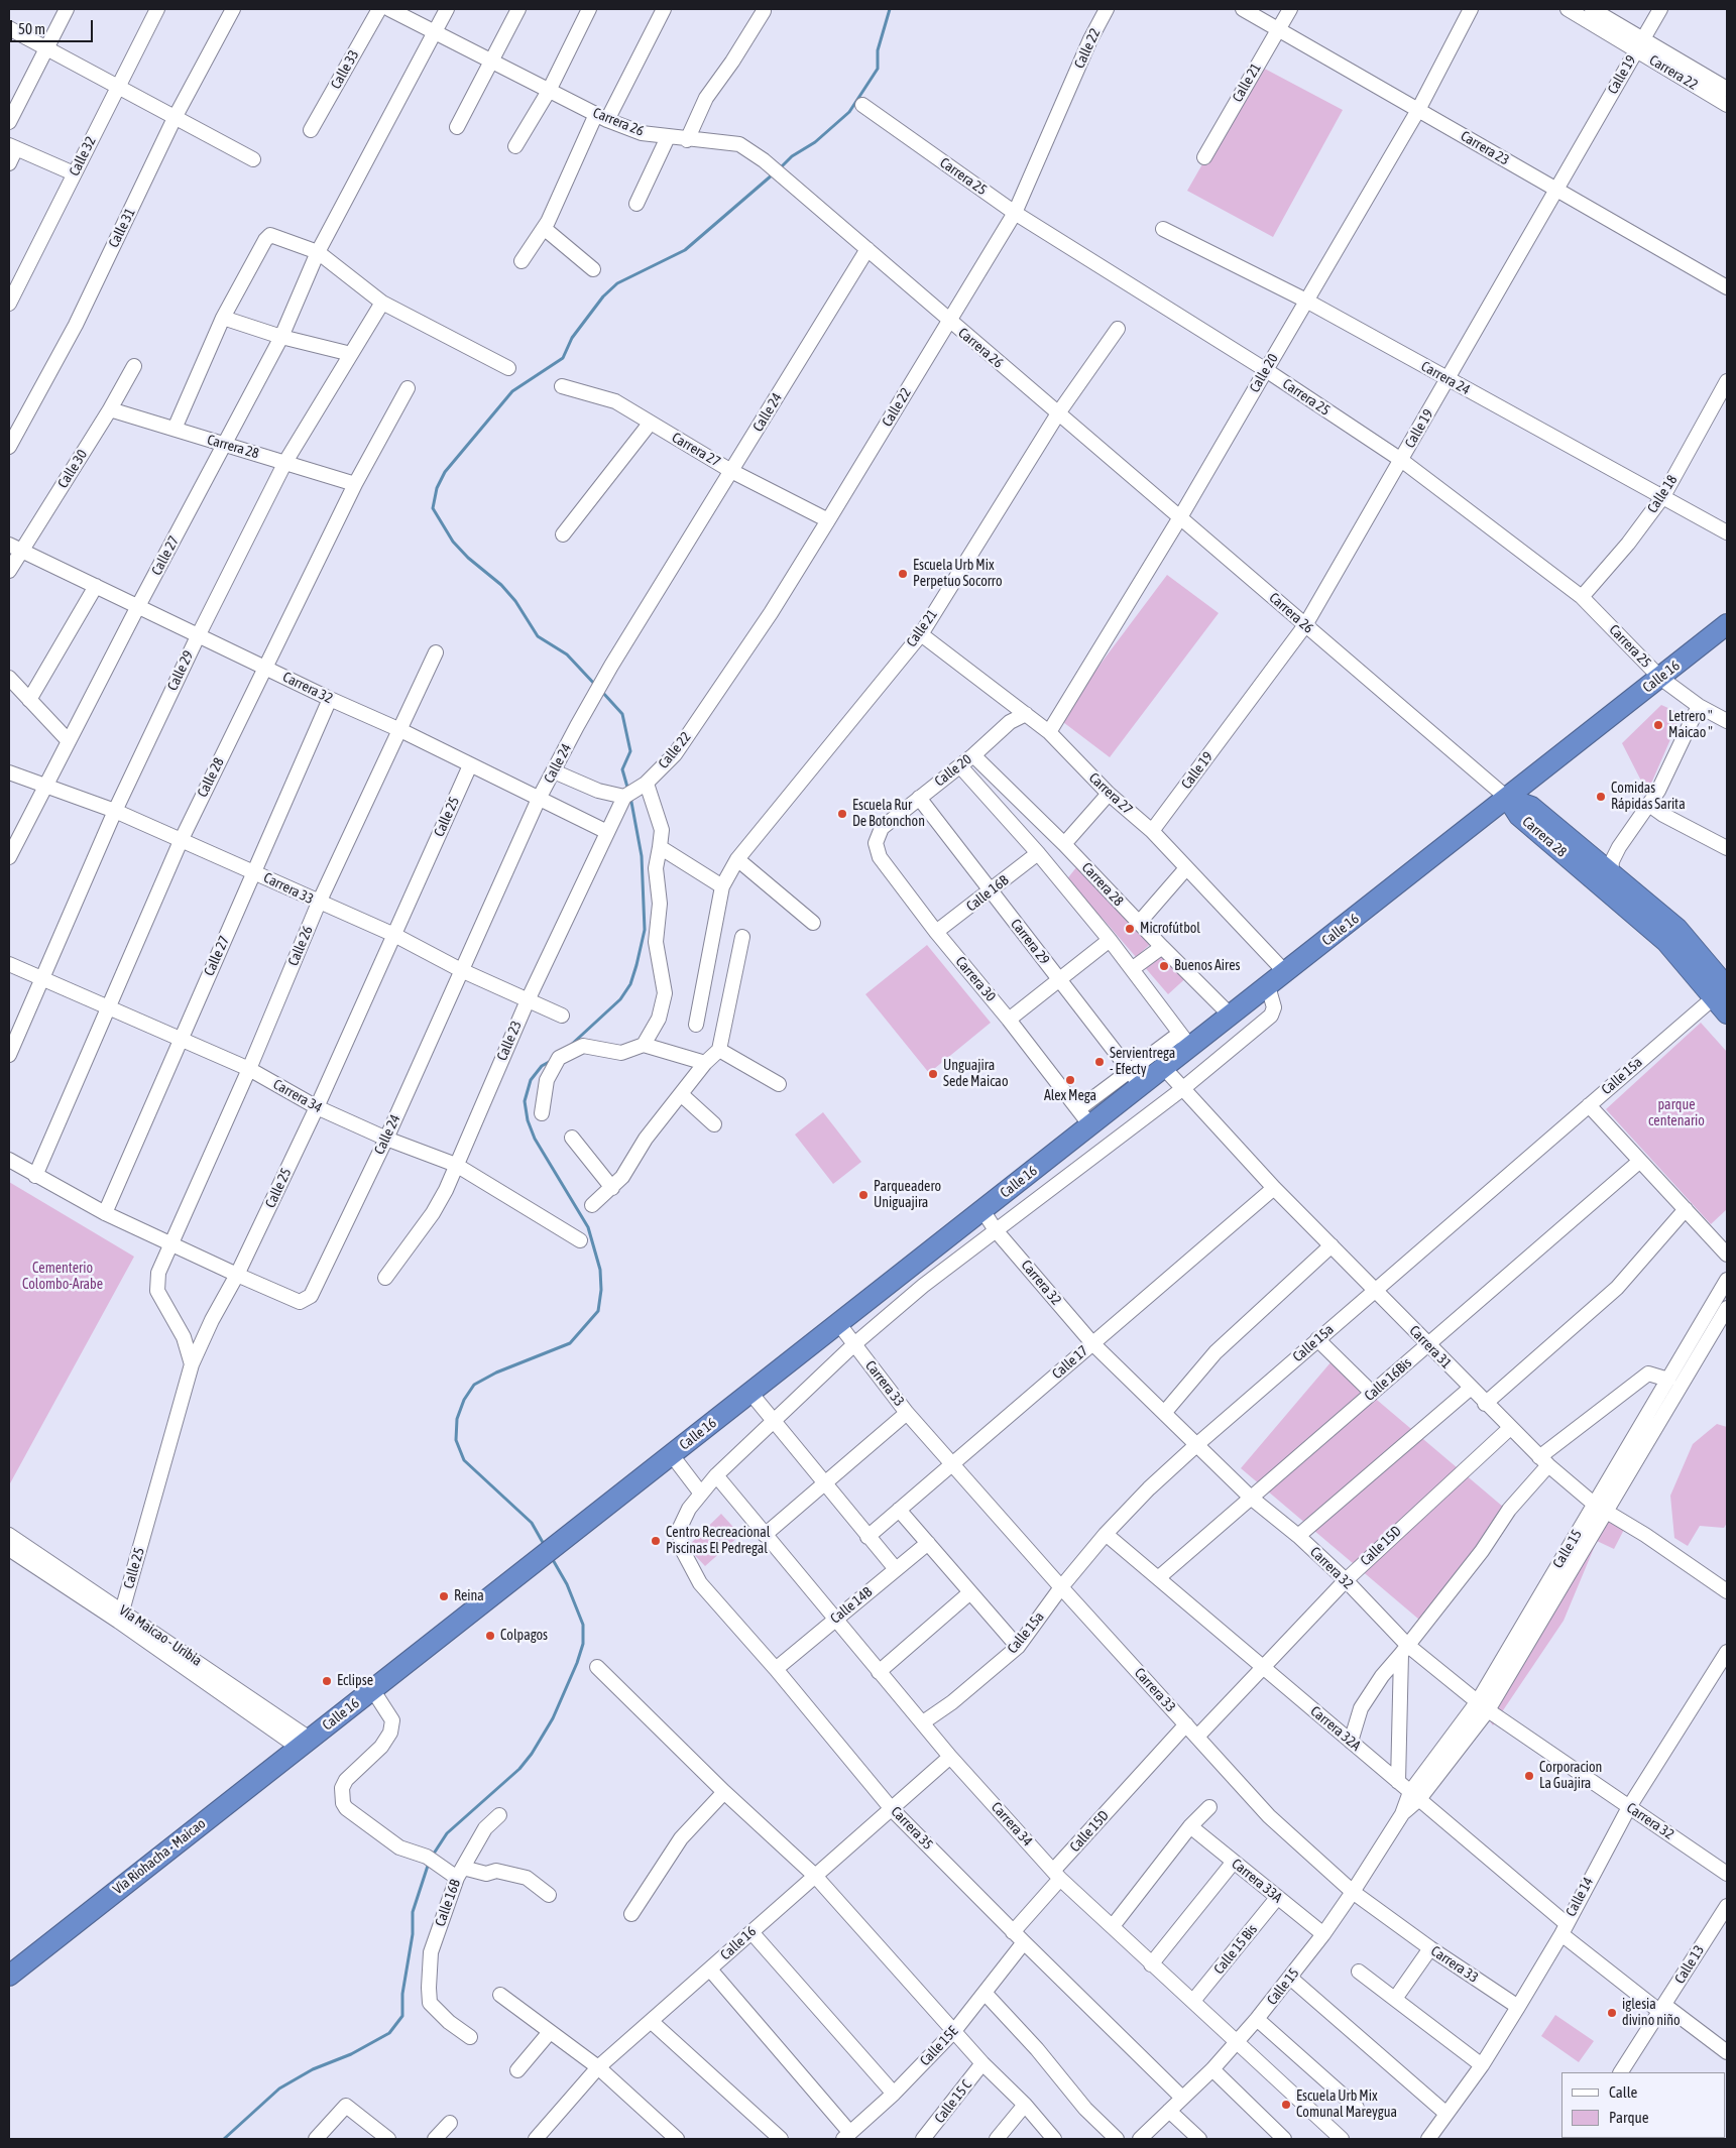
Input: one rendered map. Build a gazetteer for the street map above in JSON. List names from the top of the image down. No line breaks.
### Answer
{"streets":{"highway":["Carrera 28","Calle 16","Vía Riohacha - Maicao"],"street":["Calle 22","Calle 33","Carrera 22","Calle 19","Calle 21","Carrera 26","Carrera 23","Calle 32","Carrera 25","Calle 31","Calle 20","Carrera 24","Calle 24","Carrera 27","Calle 30","Calle 18","Calle 27","Calle 29","Carrera 32","Calle 28","Calle 25","Carrera 33","Calle 16B","Carrera 29","Calle 26","Carrera 30","Calle 23","Calle 15a","Carrera 34","Carrera 31","Calle 17","Calle 16Bis","Calle 15D","Calle 15","Calle 14B","Vía Maicao - Uribia","Carrera 32A","Carrera 35","Carrera 33A","Calle 14","Calle 15 Bis","Calle 13","Calle 15E","Calle 15 C"]},"crossings":[["Calle 22","Carrera 26"],["Calle 22","Carrera 25"],["Calle 22","Carrera 27"],["Calle 22","Calle 23"],["Carrera 22","Calle 19"],["Calle 19","Carrera 26"],["Calle 19","Carrera 23"],["Calle 19","Carrera 25"],["Calle 19","Carrera 24"],["Calle 19","Carrera 27"],["Calle 21","Carrera 26"],["Calle 21","Carrera 23"],["Calle 21","Carrera 27"],["Carrera 26","Calle 20"],["Carrera 26","Calle 24"],["Carrera 26","Carrera 28"],["Carrera 26","Calle 16"],["Carrera 23","Calle 20"],["Carrera 25","Calle 20"],["Carrera 25","Calle 18"],["Carrera 25","Calle 16"],["Calle 20","Carrera 24"],["Calle 20","Carrera 28"],["Calle 20","Carrera 27"],["Calle 20","Carrera 29"],["Calle 20","Carrera 30"],["Carrera 24","Calle 18"],["Calle 24","Carrera 27"],["Calle 24","Carrera 32"],["Calle 24","Calle 25"],["Calle 24","Carrera 33"],["Calle 24","Carrera 34"],["Carrera 28","Calle 30"],["Carrera 28","Calle 27"],["Carrera 28","Calle 29"],["Carrera 28","Calle 16"],["Carrera 28","Calle 28"],["Carrera 28","Calle 16B"],["Carrera 28","Calle 15a"],["Carrera 27","Calle 16"],["Calle 30","Carrera 32"],["Calle 27","Carrera 32"],["Calle 27","Carrera 33"],["Calle 27","Carrera 34"],["Calle 29","Carrera 32"],["Calle 29","Carrera 33"],["Calle 29","Carrera 34"],["Calle 16","Carrera 32"],["Calle 16","Carrera 33"],["Calle 16","Carrera 29"],["Calle 16","Carrera 30"],["Calle 16","Carrera 34"],["Calle 16","Carrera 31"],["Calle 16","Vía Maicao - Uribia"],["Calle 16","Carrera 35"],["Calle 16","Vía Riohacha - Maicao"],["Carrera 32","Calle 28"],["Carrera 32","Calle 25"],["Carrera 32","Calle 26"],["Carrera 32","Calle 23"],["Carrera 32","Calle 15a"],["Carrera 32","Calle 17"],["Carrera 32","Calle 16Bis"],["Carrera 32","Calle 15D"],["Carrera 32","Calle 15"],["Carrera 32","Calle 14"],["Calle 28","Carrera 33"],["Calle 28","Carrera 34"],["Calle 25","Carrera 33"],["Calle 25","Calle 26"],["Calle 25","Carrera 34"],["Calle 25","Vía Maicao - Uribia"],["Carrera 33","Calle 26"],["Carrera 33","Calle 23"],["Carrera 33","Calle 15a"],["Carrera 33","Calle 17"],["Carrera 33","Calle 15D"],["Carrera 33","Calle 15"],["Carrera 33","Calle 14"],["Calle 16B","Carrera 29"],["Calle 16B","Carrera 30"],["Calle 26","Carrera 34"],["Calle 23","Carrera 34"],["Calle 15a","Carrera 34"],["Calle 15a","Carrera 31"],["Calle 15a","Carrera 32A"],["Carrera 34","Calle 15D"],["Carrera 34","Calle 15"],["Carrera 34","Calle 14B"],["Carrera 34","Calle 15 Bis"],["Carrera 31","Calle 17"],["Carrera 31","Calle 16Bis"],["Carrera 31","Calle 15D"],["Carrera 31","Calle 15"],["Calle 16Bis","Carrera 32A"],["Calle 15D","Carrera 32A"],["Calle 15D","Carrera 35"],["Calle 15","Carrera 32A"],["Calle 15","Carrera 35"],["Calle 15","Carrera 33A"],["Calle 14B","Carrera 35"],["Vía Maicao - Uribia","Vía Riohacha - Maicao"],["Carrera 32A","Calle 14"],["Carrera 32A","Calle 13"],["Carrera 35","Calle 15E"],["Carrera 33A","Calle 15 Bis"]],"parks":["parque centenario","Cementerio Colombo-Arabe"],"places":["Escuela Urb Mix Perpetuo Socorro","Letrero \" Maicao \"","Comidas Rápidas Sarita","Escuela Rur De Botonchon","Microfútbol","Buenos Aires","Servientrega - Efecty","Unguajira Sede Maicao","Alex Mega","Parqueadero Uniguajira","Centro Recreacional Piscinas El Pedregal","Reina","Colpagos","Eclipse","Corporacion La Guajira","iglesia divino niño","Escuela Urb Mix Comunal Mareygua"],"legend":["Calle","Parque"],"scale_bar":"50 m"}
